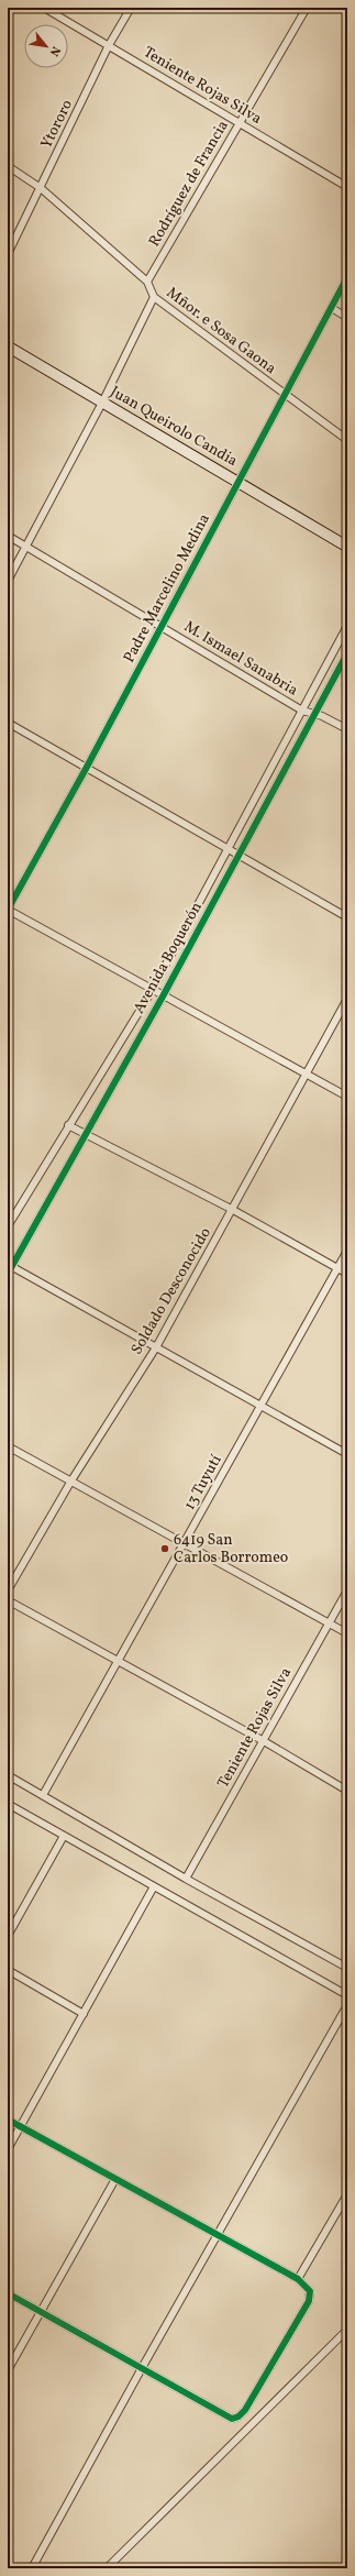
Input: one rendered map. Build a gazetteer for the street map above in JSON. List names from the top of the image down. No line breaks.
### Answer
{"streets":{"street":["Teniente Rojas Silva","Ytororo","Rodríguez de Francia","Mñor. e Sosa Gaona","Juan Queirolo Candia","Padre Marcelino Medina","M. Ismael Sanabria","Avenida Boquerón","Soldado Desconocido","13 Tuyutí"]},"crossings":[["Teniente Rojas Silva","Ytororo"],["Teniente Rojas Silva","Rodríguez de Francia"],["Ytororo","Mñor. e Sosa Gaona"],["Rodríguez de Francia","Mñor. e Sosa Gaona"],["Mñor. e Sosa Gaona","Padre Marcelino Medina"],["Juan Queirolo Candia","Padre Marcelino Medina"],["Padre Marcelino Medina","M. Ismael Sanabria"],["M. Ismael Sanabria","Avenida Boquerón"]],"places":["6419 San Carlos Borromeo"],"north":"bottom right"}
